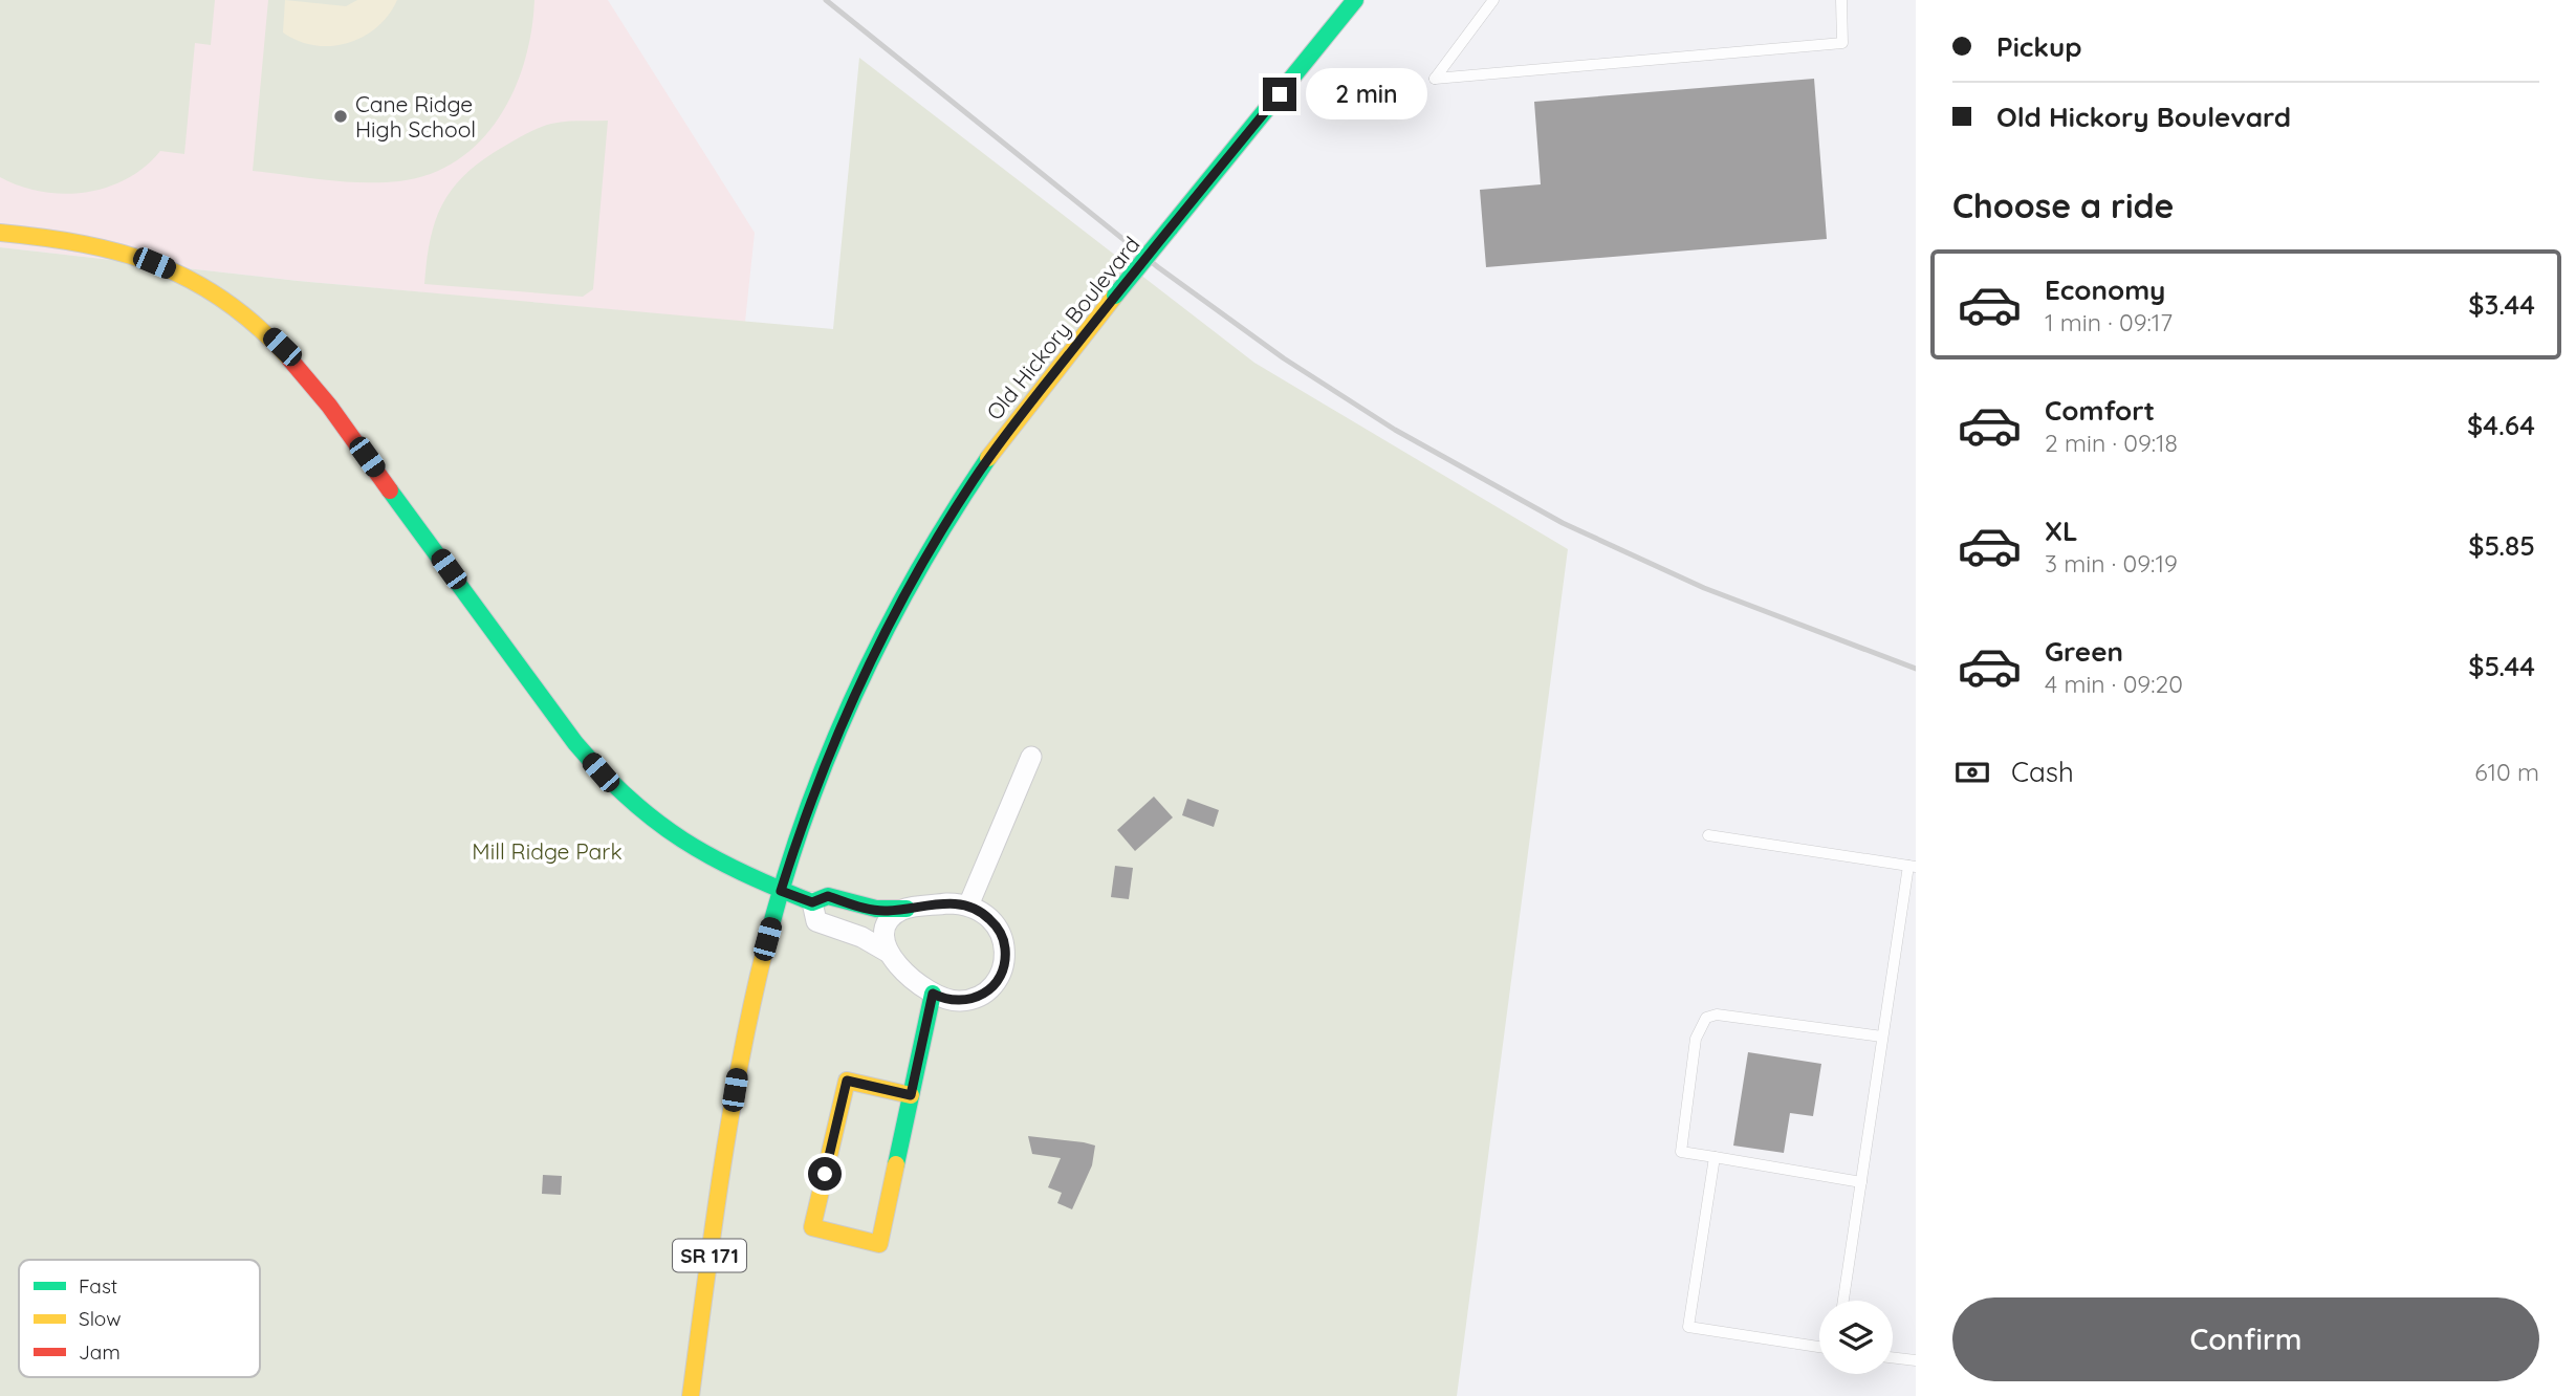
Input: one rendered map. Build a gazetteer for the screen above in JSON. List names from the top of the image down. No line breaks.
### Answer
{"streets":{"street":["Old Hickory Boulevard","SR 171"]},"parks":["Mill Ridge Park"],"places":["Cane Ridge High School"],"legend":["Fast","Slow","Jam"],"page":{"banner":["Pickup","Old Hickory Boulevard"],"bubble":"2 min","heading":"Choose a ride","list":[{"name":"Economy","note":"1 min · 09:17","value":"$3.44"},{"name":"Comfort","note":"2 min · 09:18","value":"$4.64"},{"name":"XL","note":"3 min · 09:19","value":"$5.85"},{"name":"Green","note":"4 min · 09:20","value":"$5.44"}],"pay":["Cash","610 m"],"buttons":"Confirm"}}
